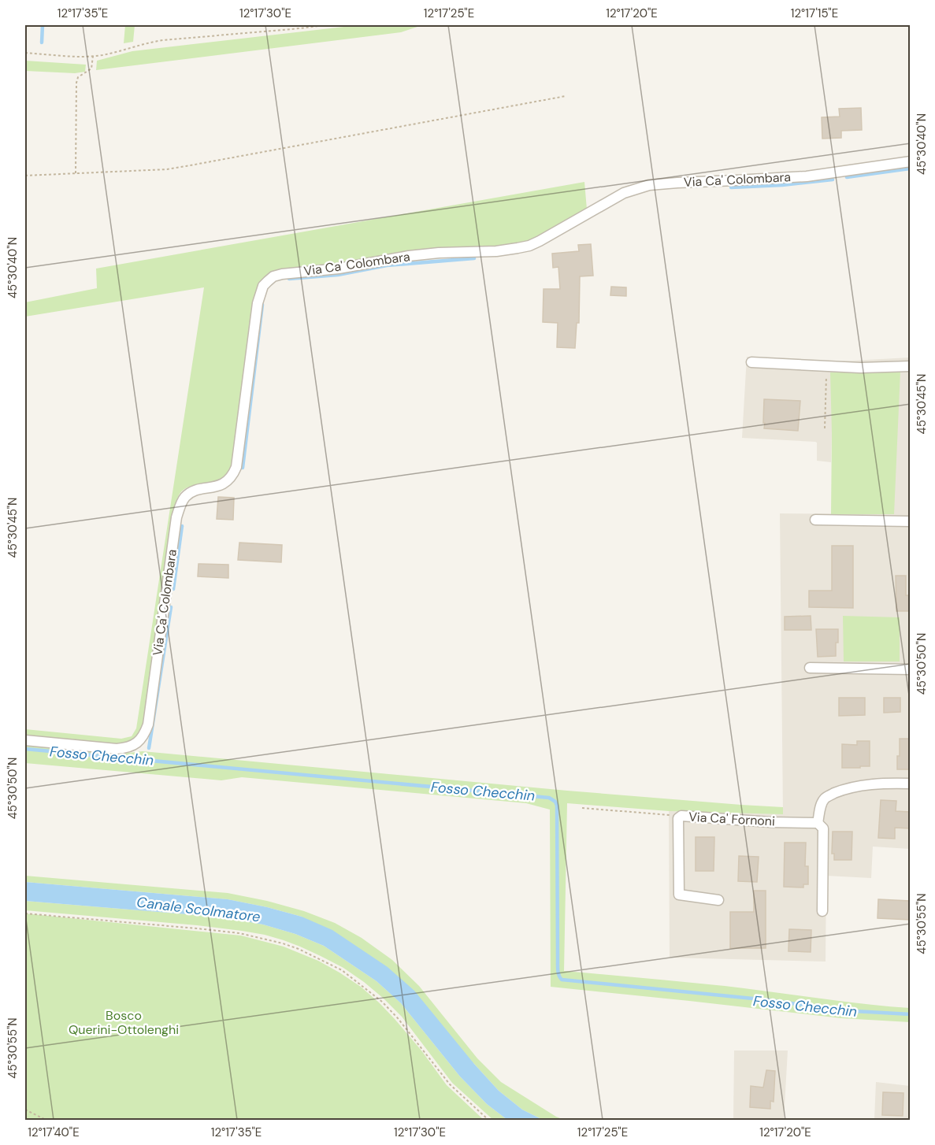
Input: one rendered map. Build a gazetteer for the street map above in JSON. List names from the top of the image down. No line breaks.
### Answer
{"streets":{"street":["Via Ca' Colombara","Via Ca' Fornoni"]},"water":["Fosso Checchin","Canale Scolmatore"],"parks":["Bosco Querini-Ottolenghi"],"coordinates":["12°17'35\"E","12°17'30\"E","12°17'25\"E","12°17'20\"E","12°17'15\"E","45°30'40\"N","45°30'45\"N","45°30'50\"N","45°30'55\"N","12°17'40\"E"]}
